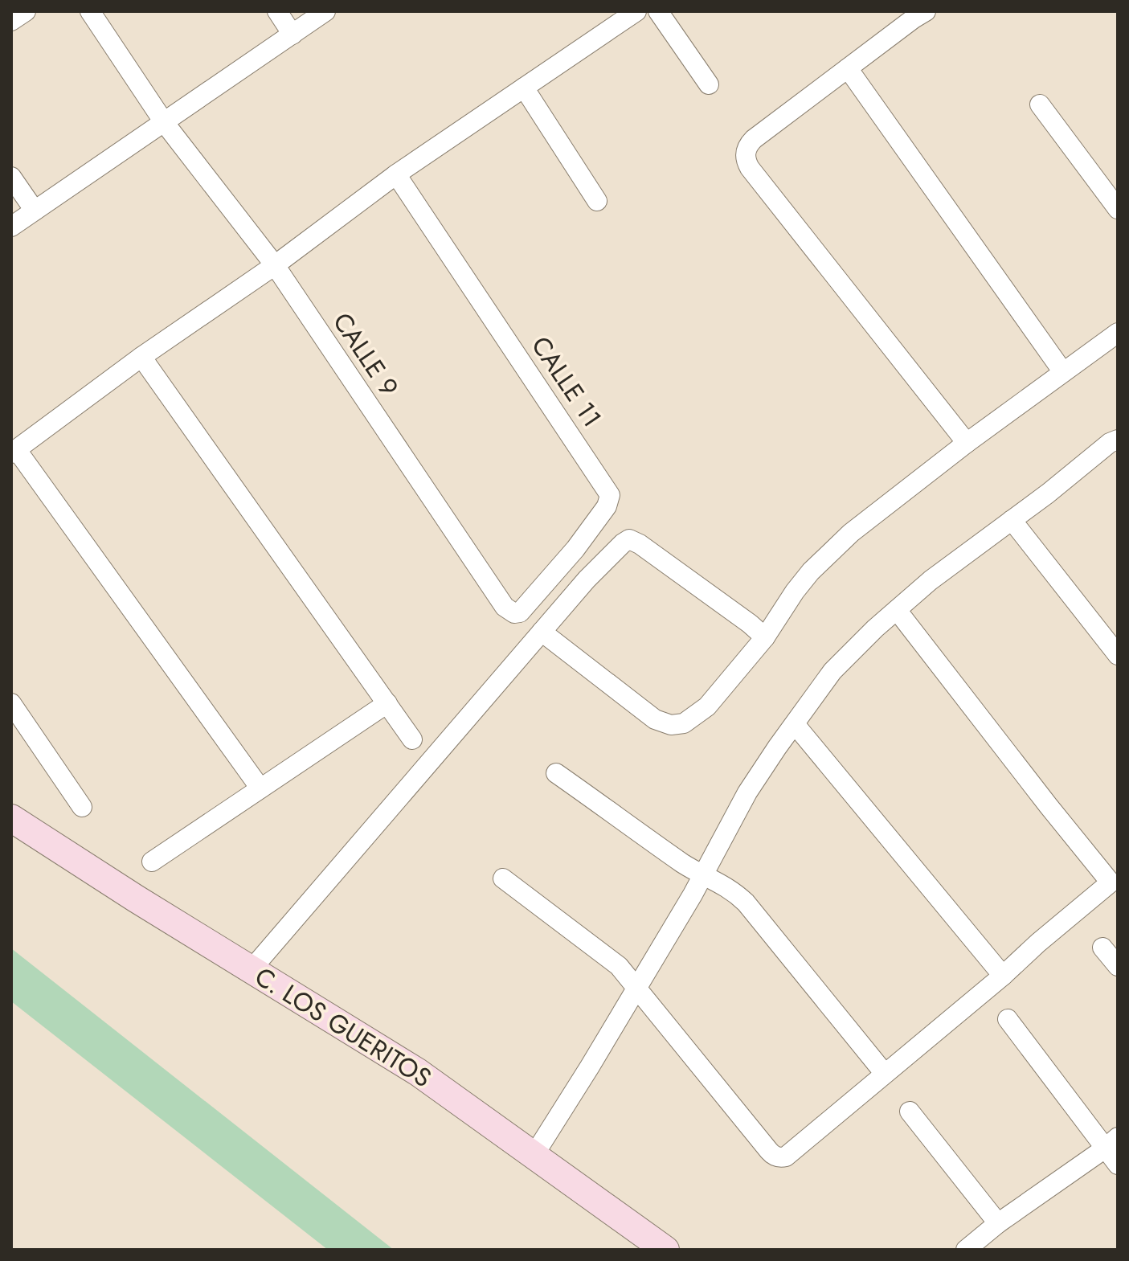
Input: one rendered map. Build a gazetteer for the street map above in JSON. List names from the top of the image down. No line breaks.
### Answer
{"streets":{"street":["CALLE 9","CALLE 11","C. LOS GUERITOS"]},"crossings":[["CALLE 9","CALLE 11"]]}
